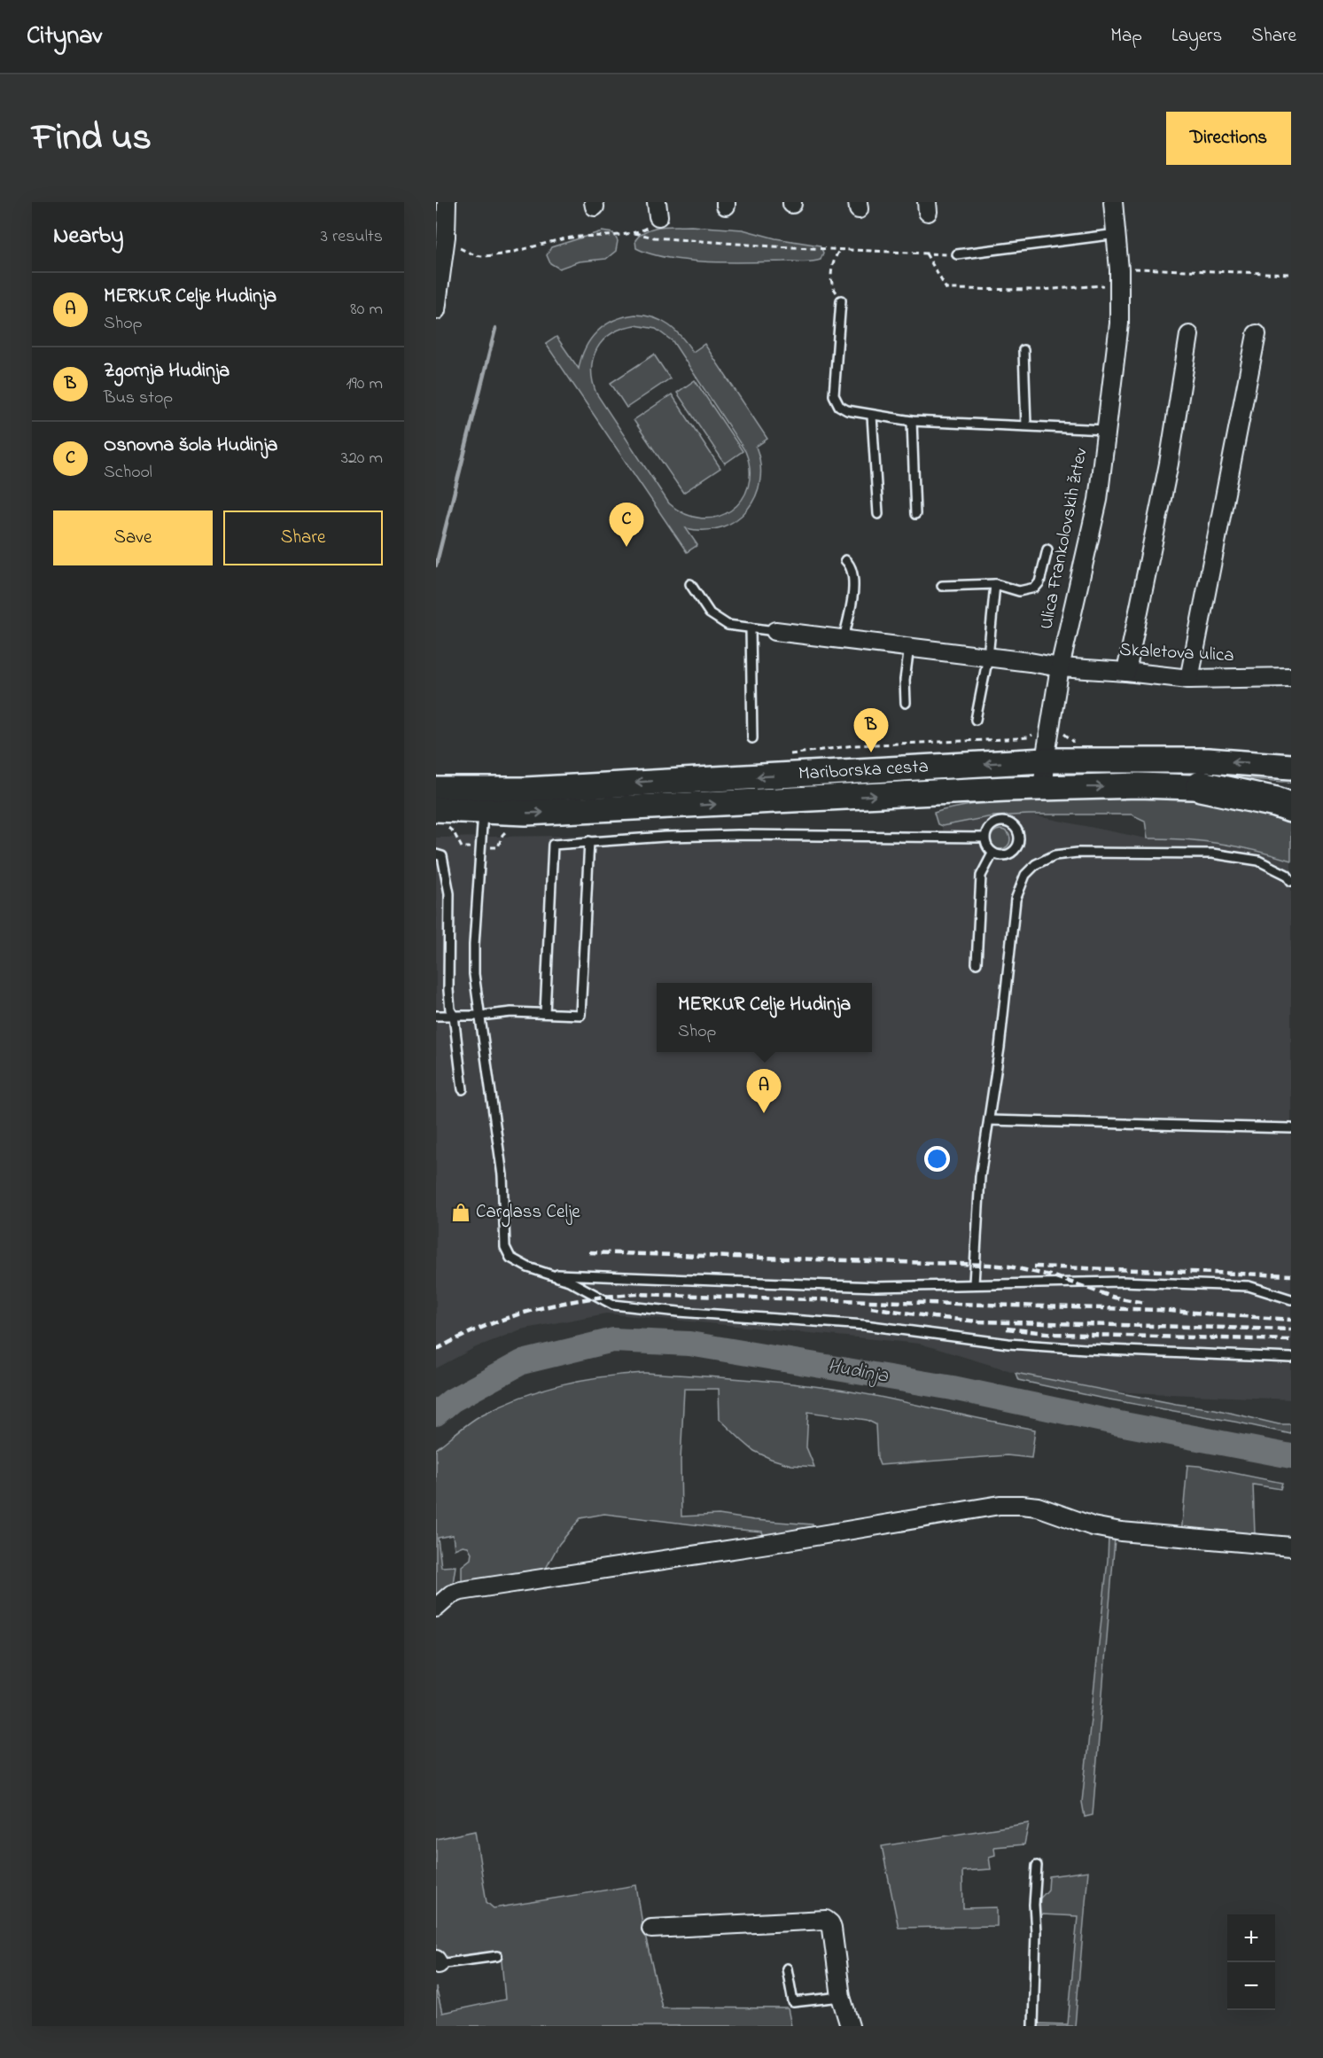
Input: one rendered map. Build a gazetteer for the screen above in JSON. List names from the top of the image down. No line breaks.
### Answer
{"streets":{"main road":["Mariborska cesta"],"street":["Ulica Frankolovskih žrtev","Skaletova ulica"]},"crossings":[["Ulica Frankolovskih žrtev","Skaletova ulica"],["Ulica Frankolovskih žrtev","Mariborska cesta"]],"water":["Hudinja"],"places":{"shop":["Carglass Celje"]},"page":{"header":"Citynav","nav":["Map","Layers","Share"],"title":"Find us","buttons":["Directions",["Save","Share"]],"heading":["Nearby","3 results"],"list":[{"mark":"A","name":"MERKUR Celje Hudinja","note":"Shop","value":"80 m"},{"mark":"B","name":"Zgornja Hudinja","note":"Bus stop","value":"190 m"},{"mark":"C","name":"Osnovna šola Hudinja","note":"School","value":"320 m"}],"pins":["C","B","A"],"popup":["MERKUR Celje Hudinja","Shop"],"map_buttons":["+","−"]}}
